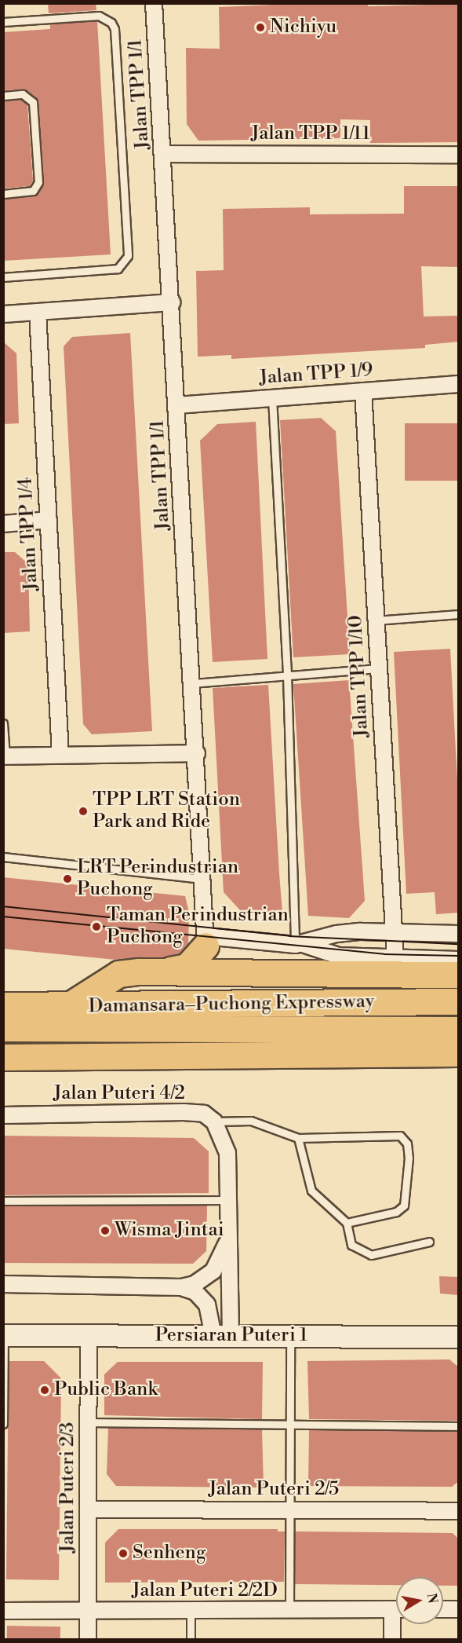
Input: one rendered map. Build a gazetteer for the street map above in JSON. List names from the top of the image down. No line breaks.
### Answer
{"streets":{"highway":["Damansara–Puchong Expressway"],"street":["Jalan TPP 1/1","Jalan TPP 1/11","Jalan TPP 1/9","Jalan TPP 1/4","Jalan TPP 1/10","Jalan Puteri 4/2","Persiaran Puteri 1","Jalan Puteri 2/3","Jalan Puteri 2/5","Jalan Puteri 2/2D"]},"crossings":[["Jalan TPP 1/1","Jalan TPP 1/11"],["Jalan TPP 1/1","Jalan TPP 1/9"],["Jalan TPP 1/9","Jalan TPP 1/10"],["Persiaran Puteri 1","Jalan Puteri 2/3"],["Jalan Puteri 2/3","Jalan Puteri 2/5"],["Jalan Puteri 2/3","Jalan Puteri 2/2D"]],"places":["Nichiyu","TPP LRT Station Park and Ride","LRT Perindustrian Puchong","Taman Perindustrian Puchong","Wisma Jintai","Public Bank","Senheng"],"north":"right"}
